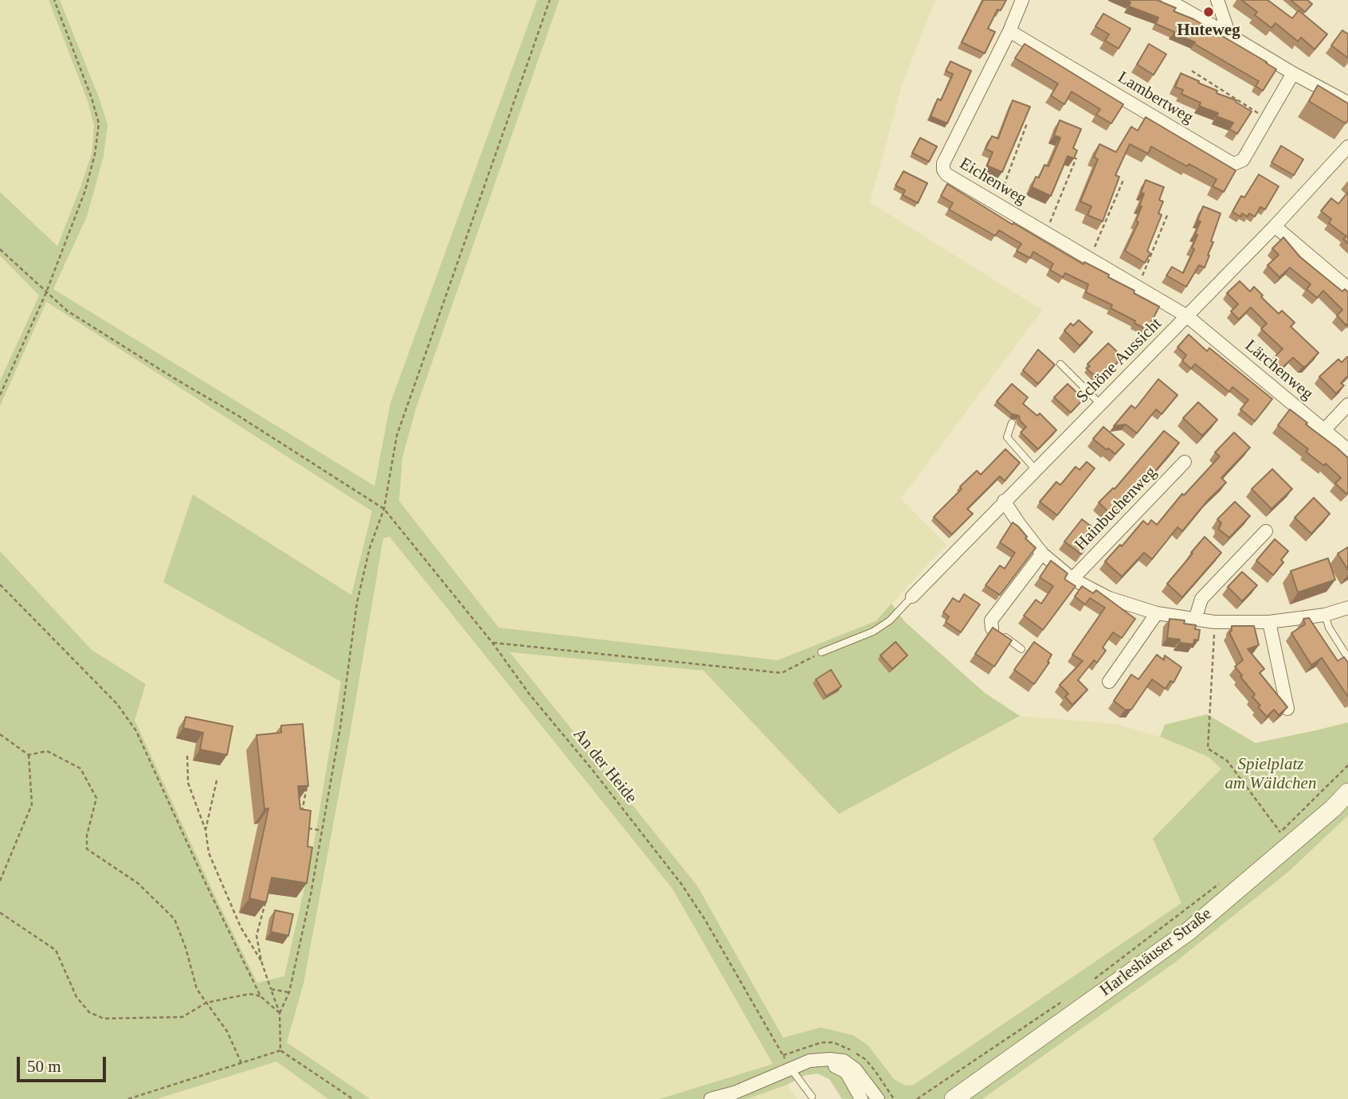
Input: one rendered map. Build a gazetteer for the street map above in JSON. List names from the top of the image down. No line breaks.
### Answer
{"streets":{"main road":["Harleshäuser Straße"],"street":["Lambertweg","Eichenweg","Schöne Aussicht","Lärchenweg","Hainbuchenweg"],"path":["An der Heide"]},"crossings":[["Lambertweg","Eichenweg"],["Eichenweg","Schöne Aussicht"],["Eichenweg","Lärchenweg"],["Schöne Aussicht","Lärchenweg"]],"parks":["Spielplatz am Wäldchen"],"places":["Huteweg"],"scale_bar":"50 m"}
